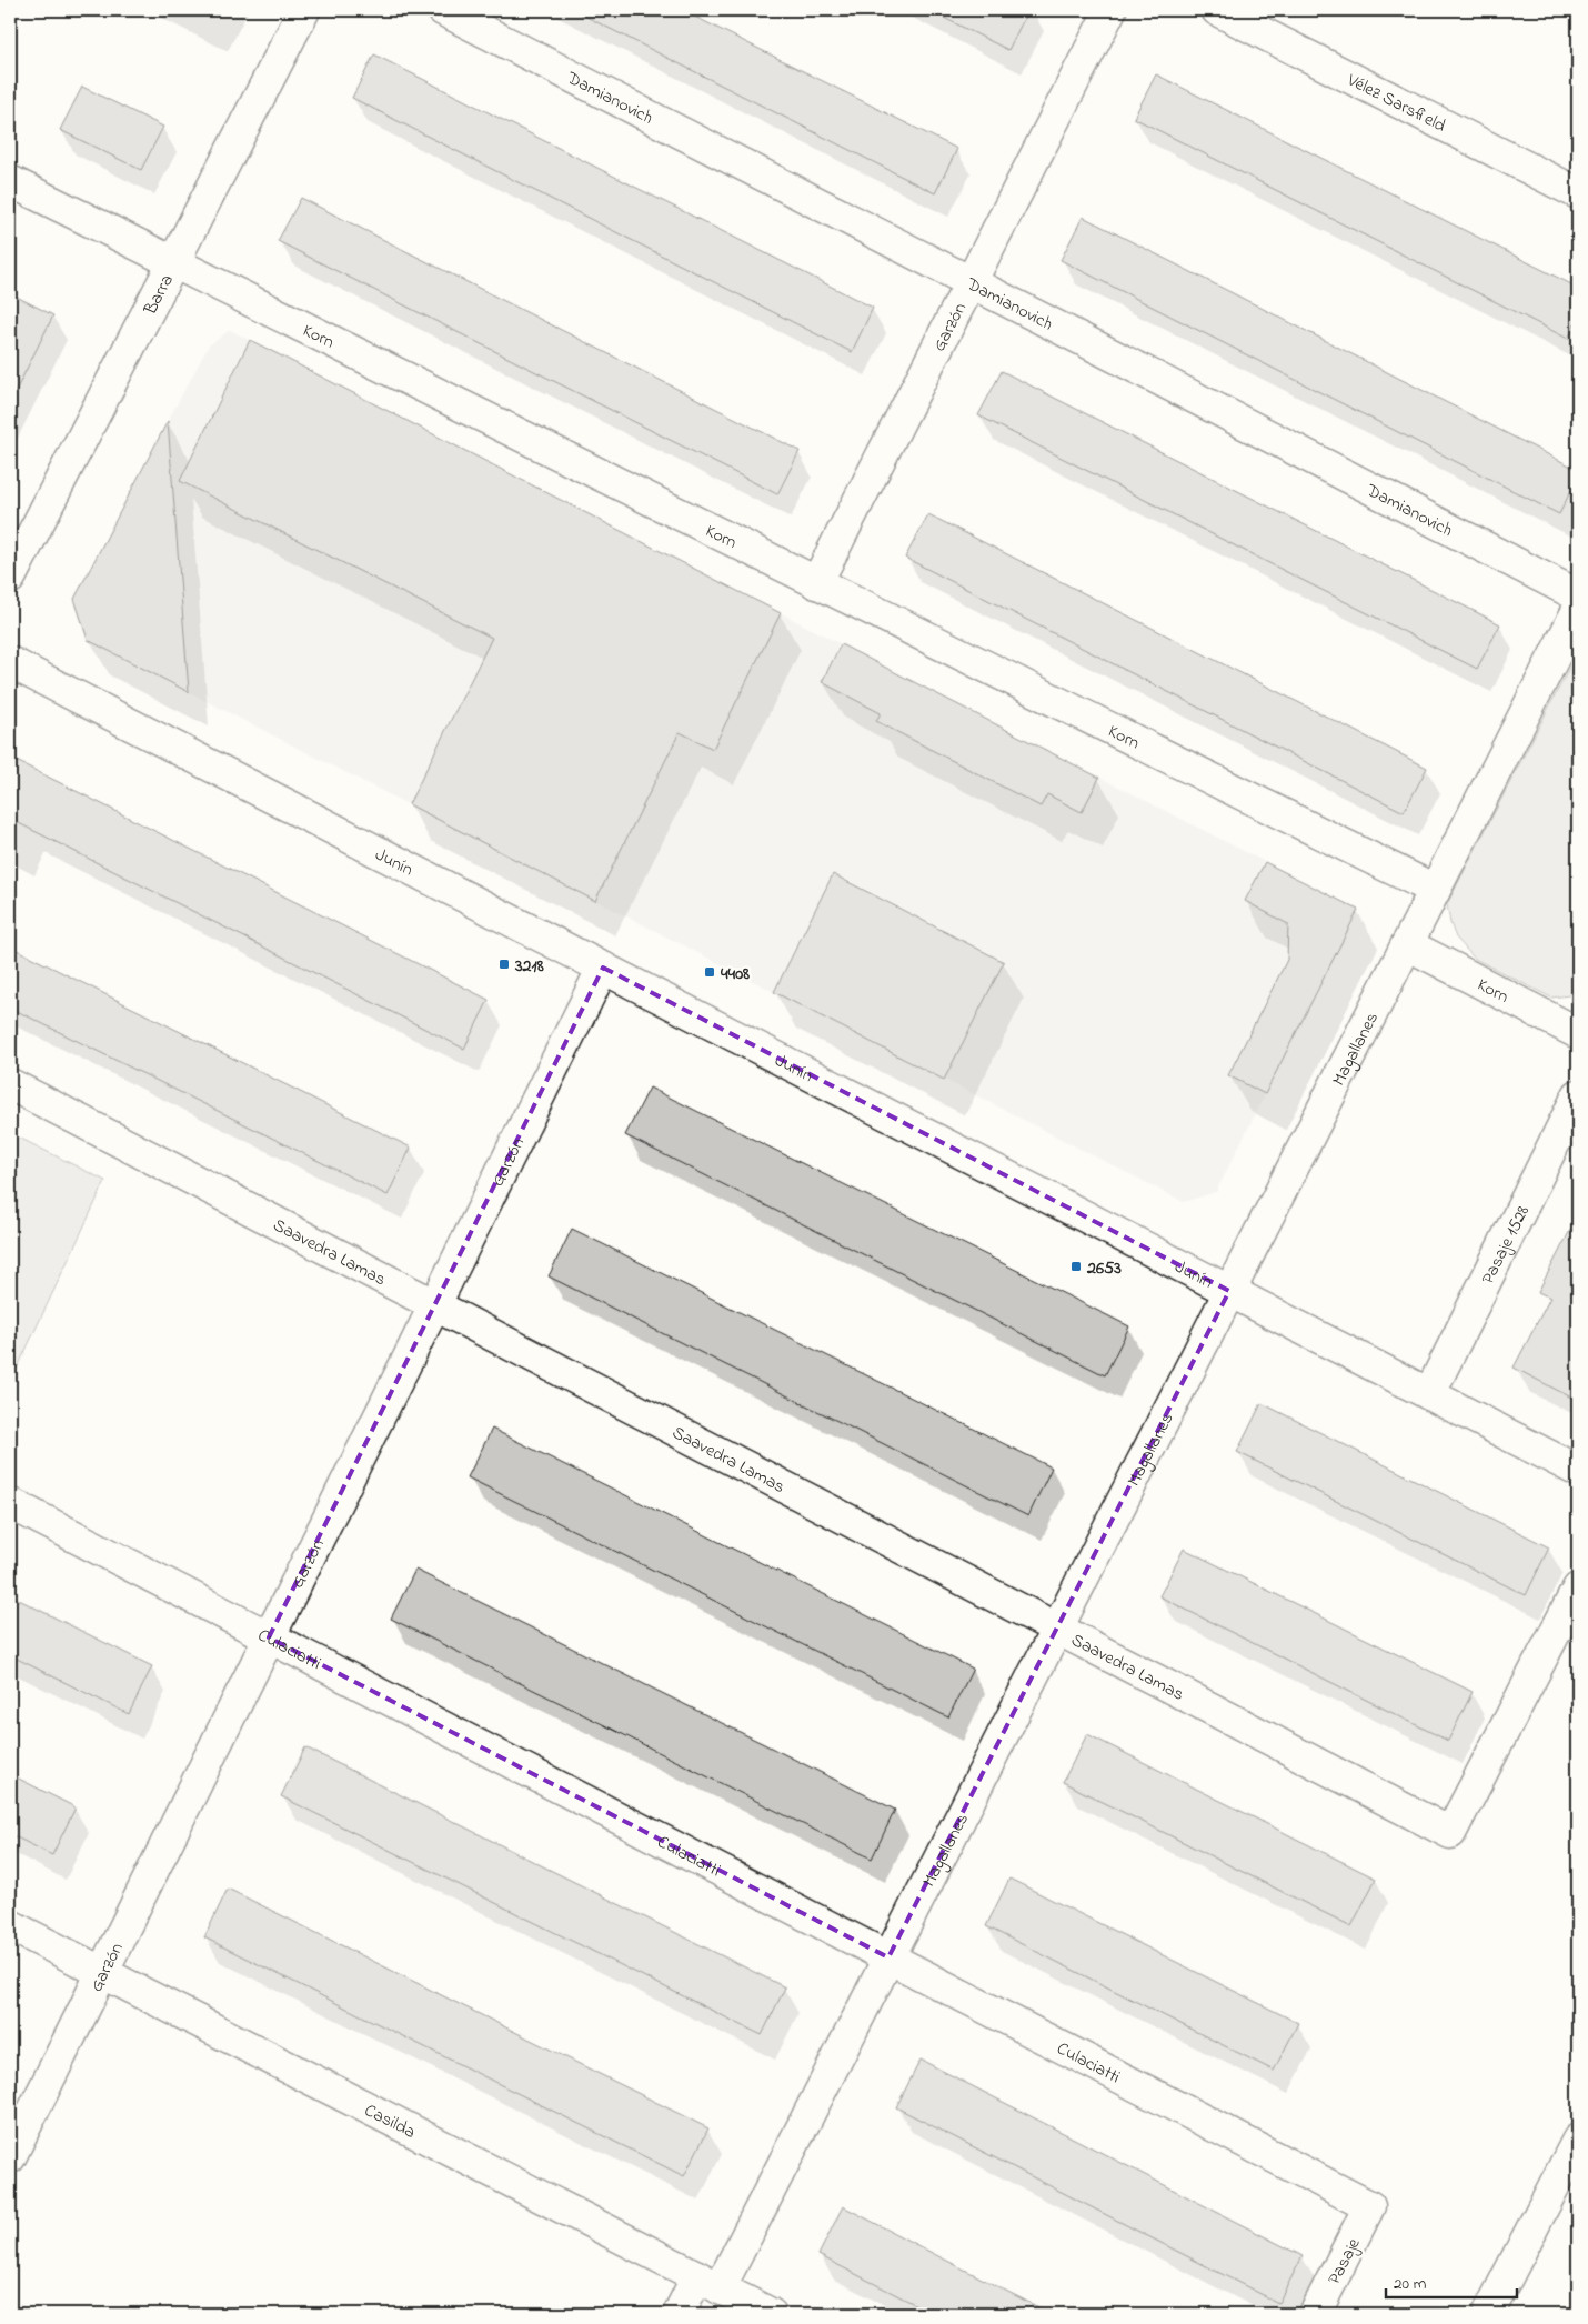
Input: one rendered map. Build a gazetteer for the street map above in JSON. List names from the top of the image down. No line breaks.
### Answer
{"streets":{"street":["Damianovich","Vélez Sarsfield","Barra","Garzón","Korn","Junín","Magallanes","Pasaje 1528","Saavedra Lamas","Culaciatti","Casilda","Pasaje"]},"crossings":[["Damianovich","Garzón"],["Barra","Korn"],["Garzón","Korn"],["Garzón","Junín"],["Garzón","Saavedra Lamas"],["Garzón","Culaciatti"],["Garzón","Casilda"],["Korn","Magallanes"],["Junín","Magallanes"],["Junín","Pasaje 1528"],["Magallanes","Saavedra Lamas"],["Magallanes","Culaciatti"],["Magallanes","Casilda"],["Culaciatti","Pasaje"]],"places":{"transit":["3218","4408","2653"]},"scale_bar":"20 m"}
